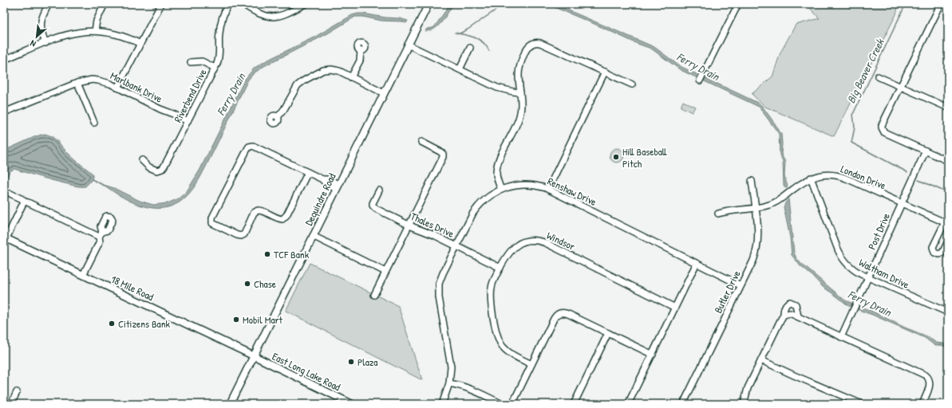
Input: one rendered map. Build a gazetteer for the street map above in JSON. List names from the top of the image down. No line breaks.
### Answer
{"streets":{"main road":["Dequindre Road","18 Mile Road","East Long Lake Road"],"street":["Marlbank Drive","Riverbend Drive","London Drive","Renshaw Drive","Thales Drive","Post Drive","Windsor","Waltham Drive","Butler Drive"]},"crossings":[["Marlbank Drive","Riverbend Drive"],["London Drive","Post Drive"],["London Drive","Waltham Drive"],["London Drive","Butler Drive"],["Renshaw Drive","Thales Drive"],["Renshaw Drive","Butler Drive"],["Dequindre Road","18 Mile Road"],["Dequindre Road","East Long Lake Road"],["Thales Drive","Windsor"],["Post Drive","Waltham Drive"],["18 Mile Road","East Long Lake Road"]],"water":["Ferry Drain","Big Beaver Creek"],"places":["Hill Baseball Pitch","TCF Bank","Chase","Mobil Mart","Citizens Bank","Plaza"],"north":"bottom left"}
